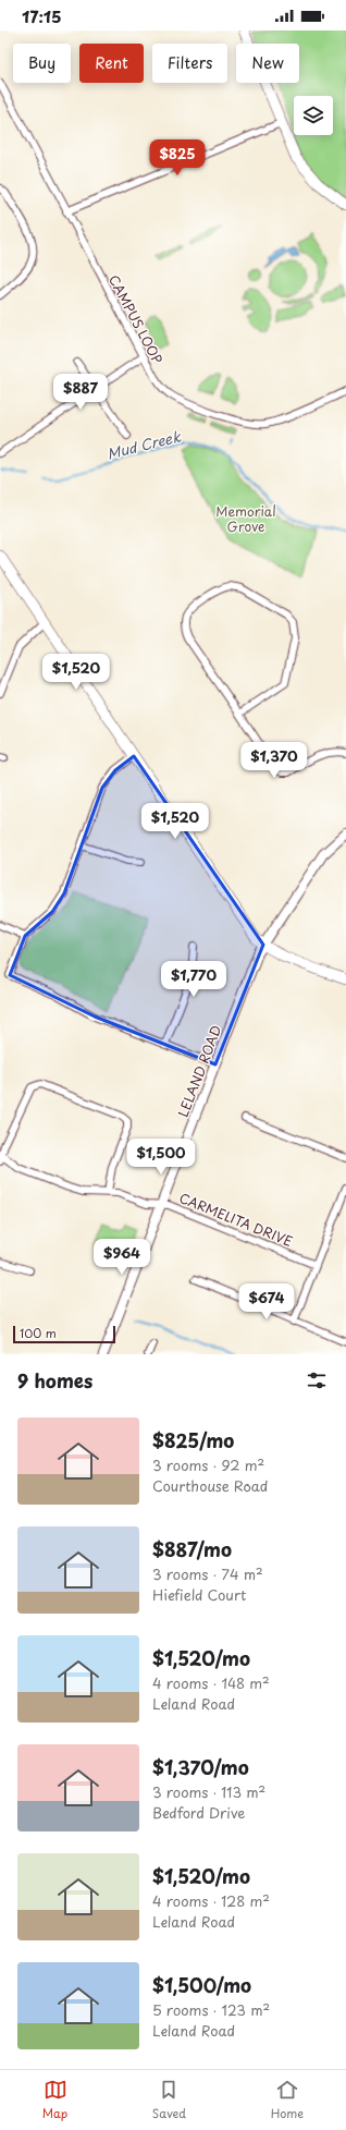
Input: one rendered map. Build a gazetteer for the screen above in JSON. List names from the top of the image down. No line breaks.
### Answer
{"streets":{"street":["CAMPUS LOOP","LELAND ROAD","CARMELITA DRIVE"]},"crossings":[["LELAND ROAD","CARMELITA DRIVE"]],"water":["Mud Creek"],"parks":["Memorial Grove"],"scale_bar":"100 m","page":{"status":"17:15","chip":["Buy","Rent","Filters","New"],"price":["$825","$887","$1,520","$1,370","$1,520","$1,770","$1,500","$964","$674"],"scale":"100 m","heading":"9 homes","list":[{"name":"$825/mo","note":"3 rooms · 92 m² · Courthouse Road"},{"name":"$887/mo","note":"3 rooms · 74 m² · Hiefield Court"},{"name":"$1,520/mo","note":"4 rooms · 148 m² · Leland Road"},{"name":"$1,370/mo","note":"3 rooms · 113 m² · Bedford Drive"},{"name":"$1,520/mo","note":"4 rooms · 128 m² · Leland Road"},{"name":"$1,500/mo","note":"5 rooms · 123 m² · Leland Road"}],"tabs":["Map","Saved","Home"]}}
